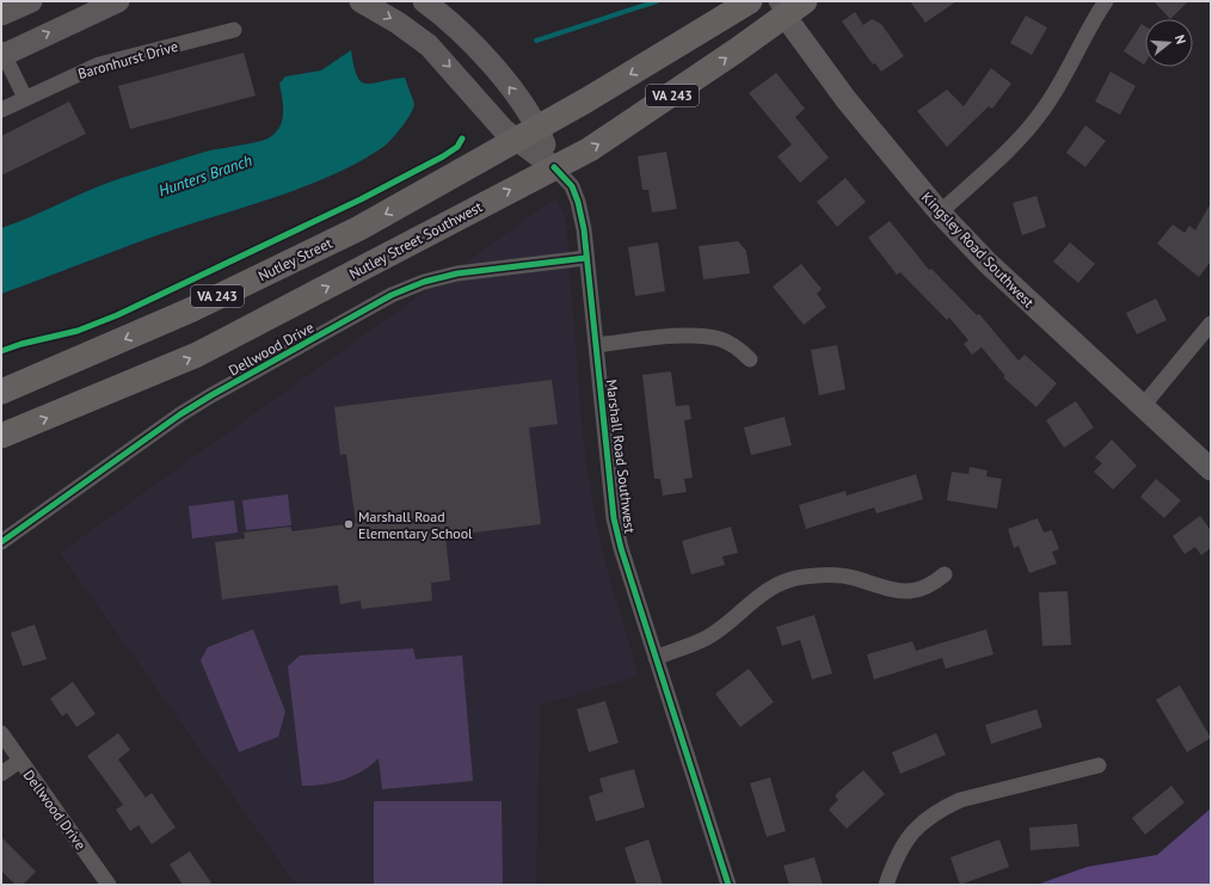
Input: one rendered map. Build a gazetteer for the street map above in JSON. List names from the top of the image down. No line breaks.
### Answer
{"streets":{"main road":["VA 243","Nutley Street Southwest","Nutley Street"],"street":["Baronhurst Drive","Kingsley Road Southwest","Dellwood Drive","Marshall Road Southwest"]},"crossings":[["VA 243","Nutley Street"],["Nutley Street Southwest","Kingsley Road Southwest"],["Nutley Street Southwest","Marshall Road Southwest"],["Dellwood Drive","Marshall Road Southwest"]],"one_way":["Nutley Street Southwest","Nutley Street"],"water":["Hunters Branch"],"places":["Marshall Road Elementary School"],"north":"right"}
